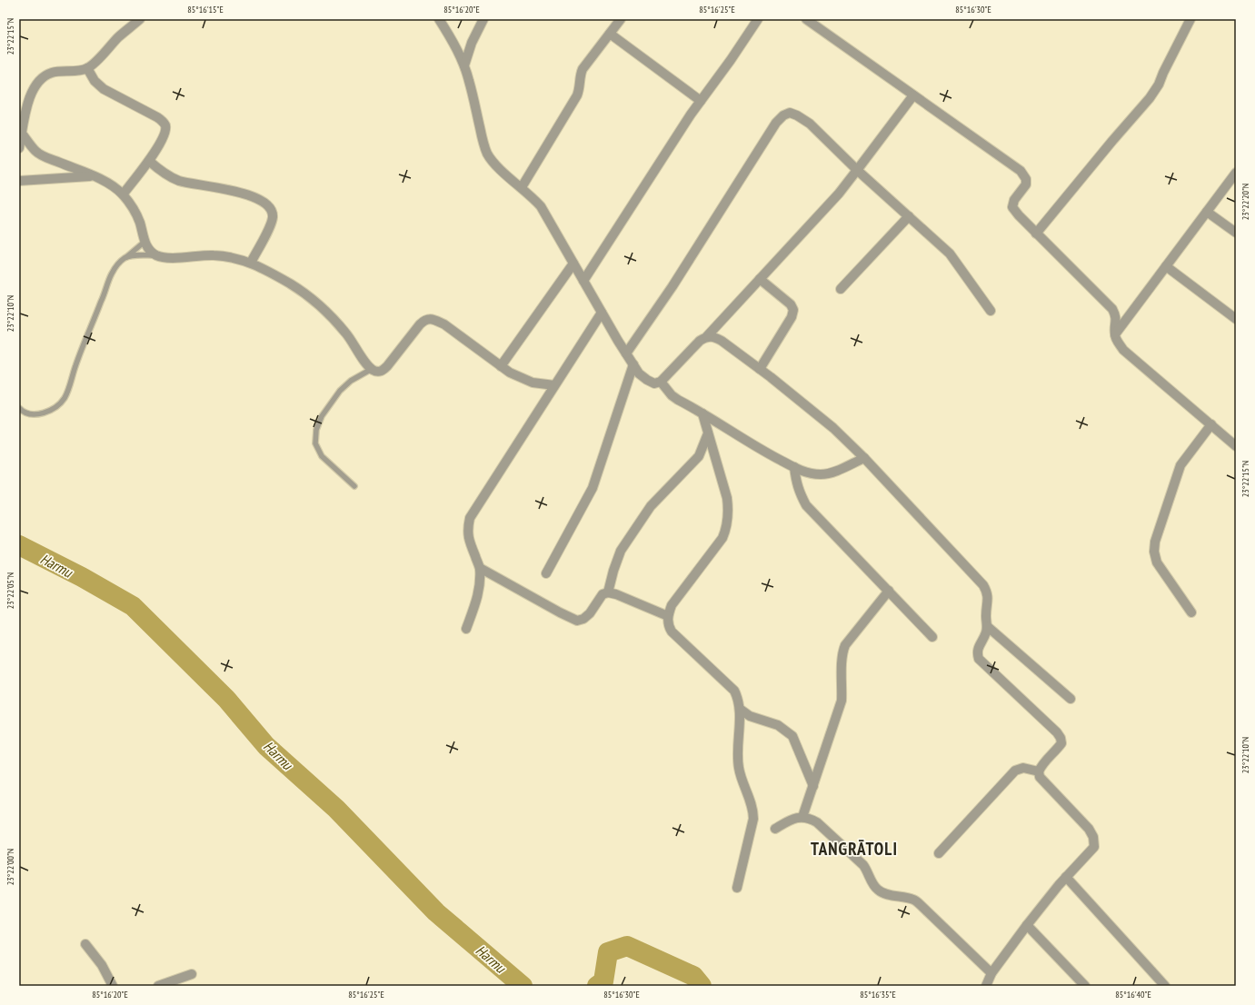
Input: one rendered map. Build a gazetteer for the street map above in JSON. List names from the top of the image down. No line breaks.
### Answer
{"districts":["TANGRĀTOLI"],"water":["Harmu"],"coordinates":["85°16'15\"E","85°16'20\"E","85°16'25\"E","85°16'30\"E","23°22'15\"N","23°22'20\"N","23°22'10\"N","23°22'05\"N","23°22'00\"N","85°16'35\"E","85°16'40\"E"]}
